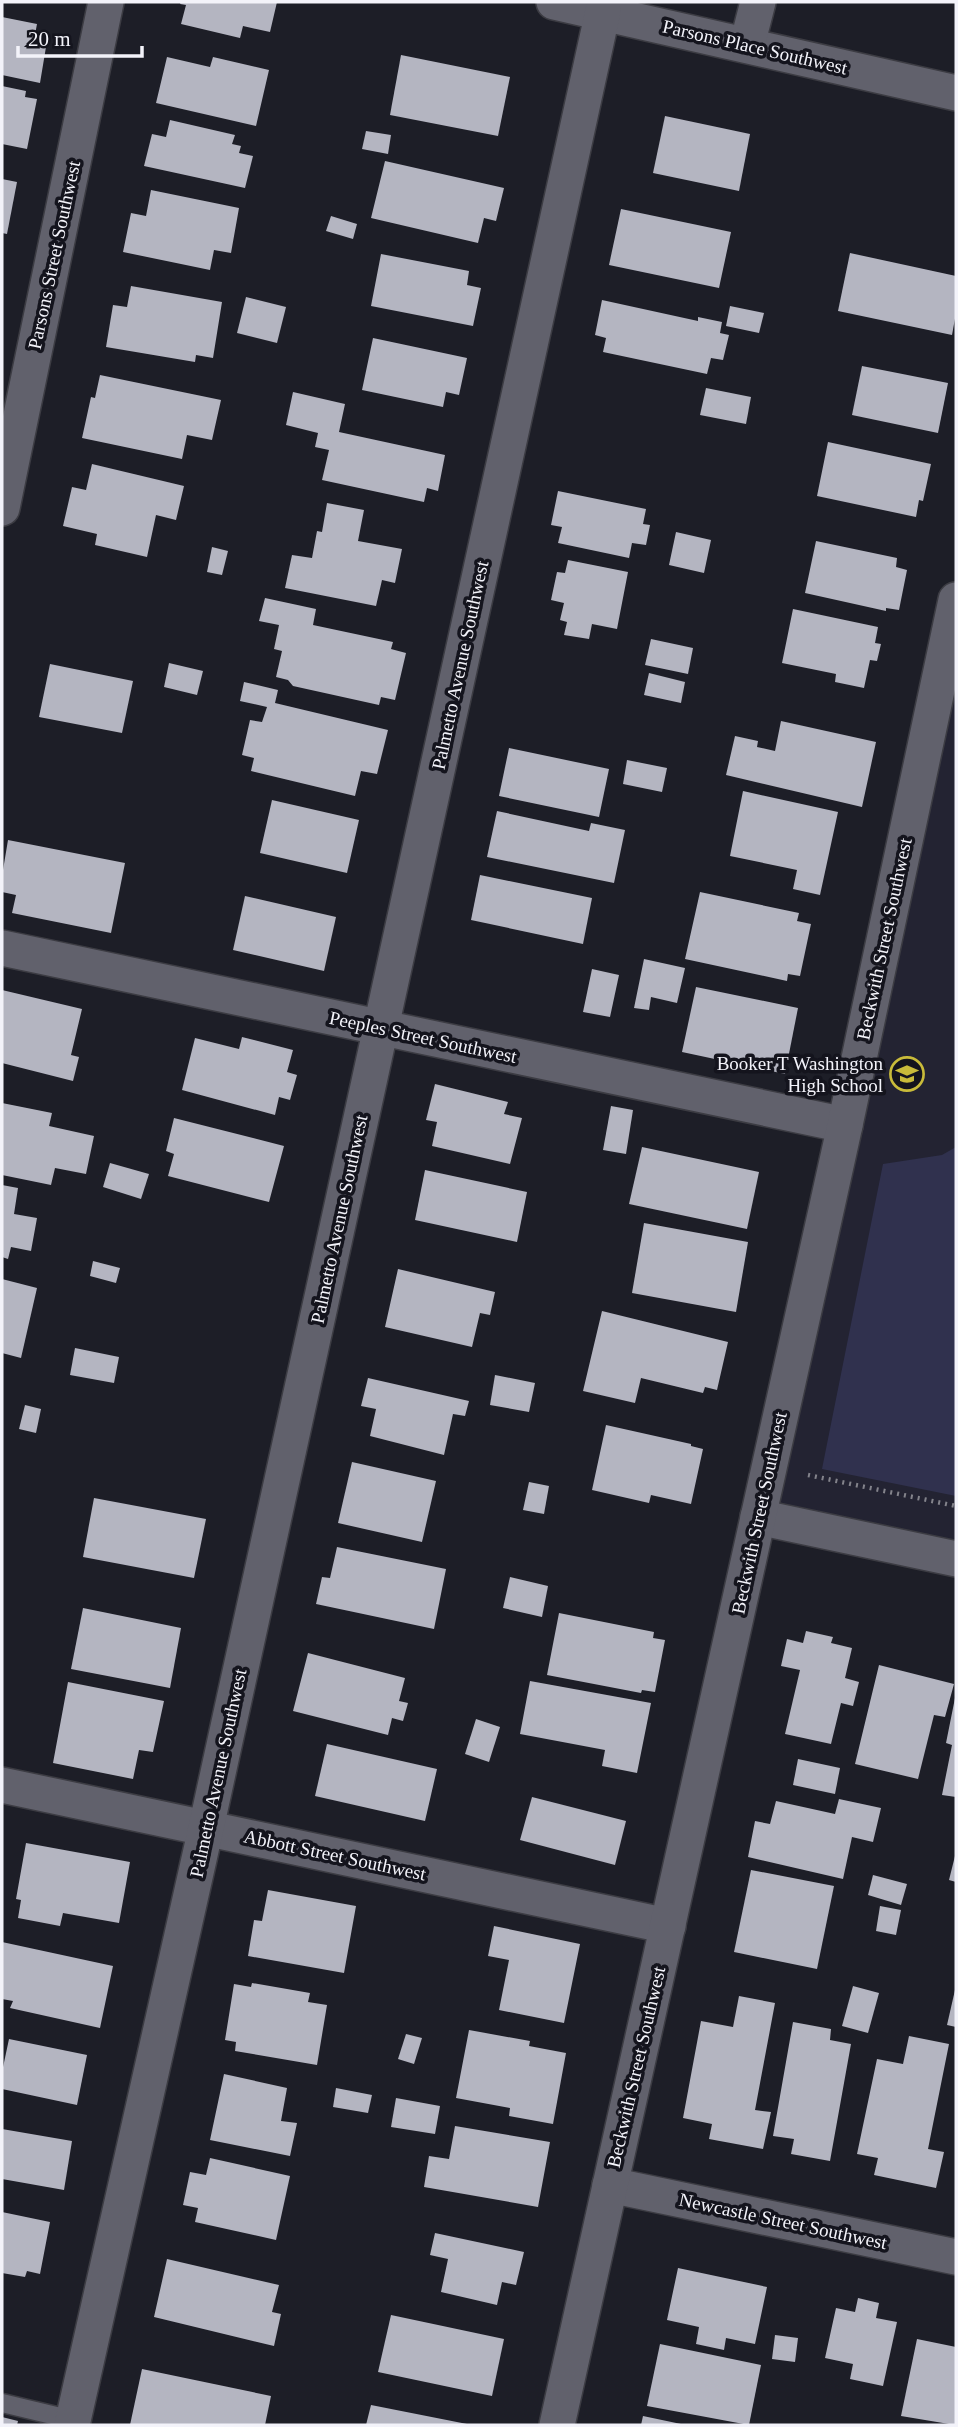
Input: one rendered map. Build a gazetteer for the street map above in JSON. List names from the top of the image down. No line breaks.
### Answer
{"streets":{"street":["Parsons Place Southwest","Parsons Street Southwest","Palmetto Avenue Southwest","Beckwith Street Southwest","Peeples Street Southwest","Abbott Street Southwest","Newcastle Street Southwest"]},"crossings":[["Parsons Place Southwest","Palmetto Avenue Southwest"],["Palmetto Avenue Southwest","Peeples Street Southwest"],["Palmetto Avenue Southwest","Abbott Street Southwest"],["Beckwith Street Southwest","Peeples Street Southwest"],["Beckwith Street Southwest","Abbott Street Southwest"],["Beckwith Street Southwest","Newcastle Street Southwest"]],"places":{"school or university":["Booker T Washington High School"]},"scale_bar":"20 m"}
